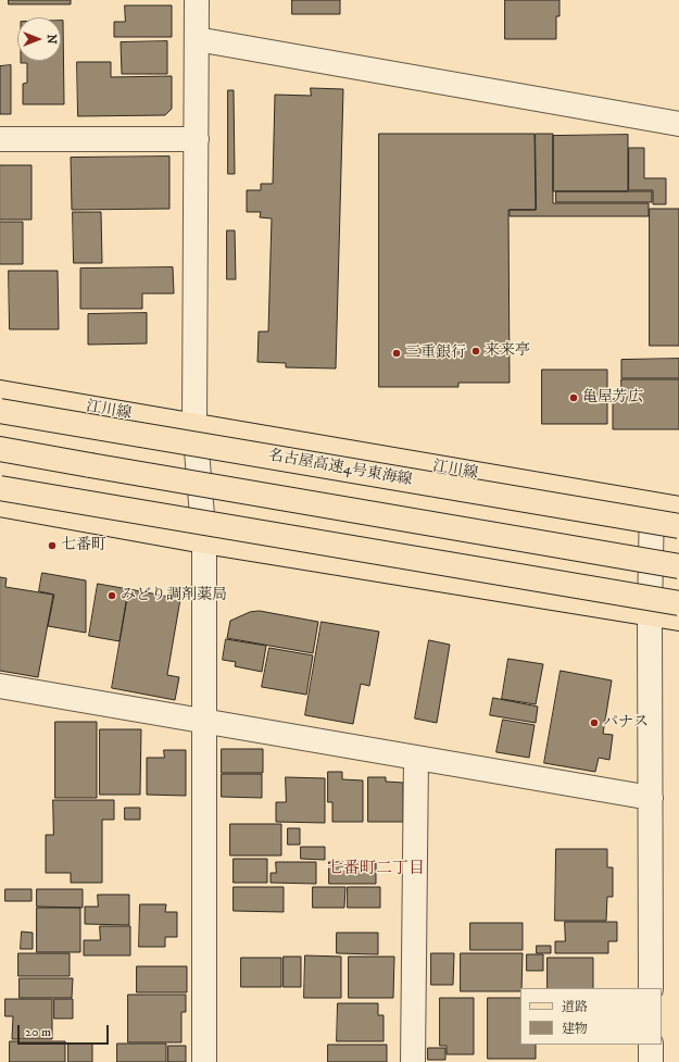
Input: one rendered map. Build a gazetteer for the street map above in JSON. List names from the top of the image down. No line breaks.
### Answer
{"streets":{"main road":["江川線","名古屋高速4号東海線"]},"districts":["七番町二丁目"],"places":["来来亭","三重銀行","亀屋芳広","七番町","みどり調剤薬局","パナス"],"legend":["道路","建物"],"scale_bar":"20 m","north":"right"}
